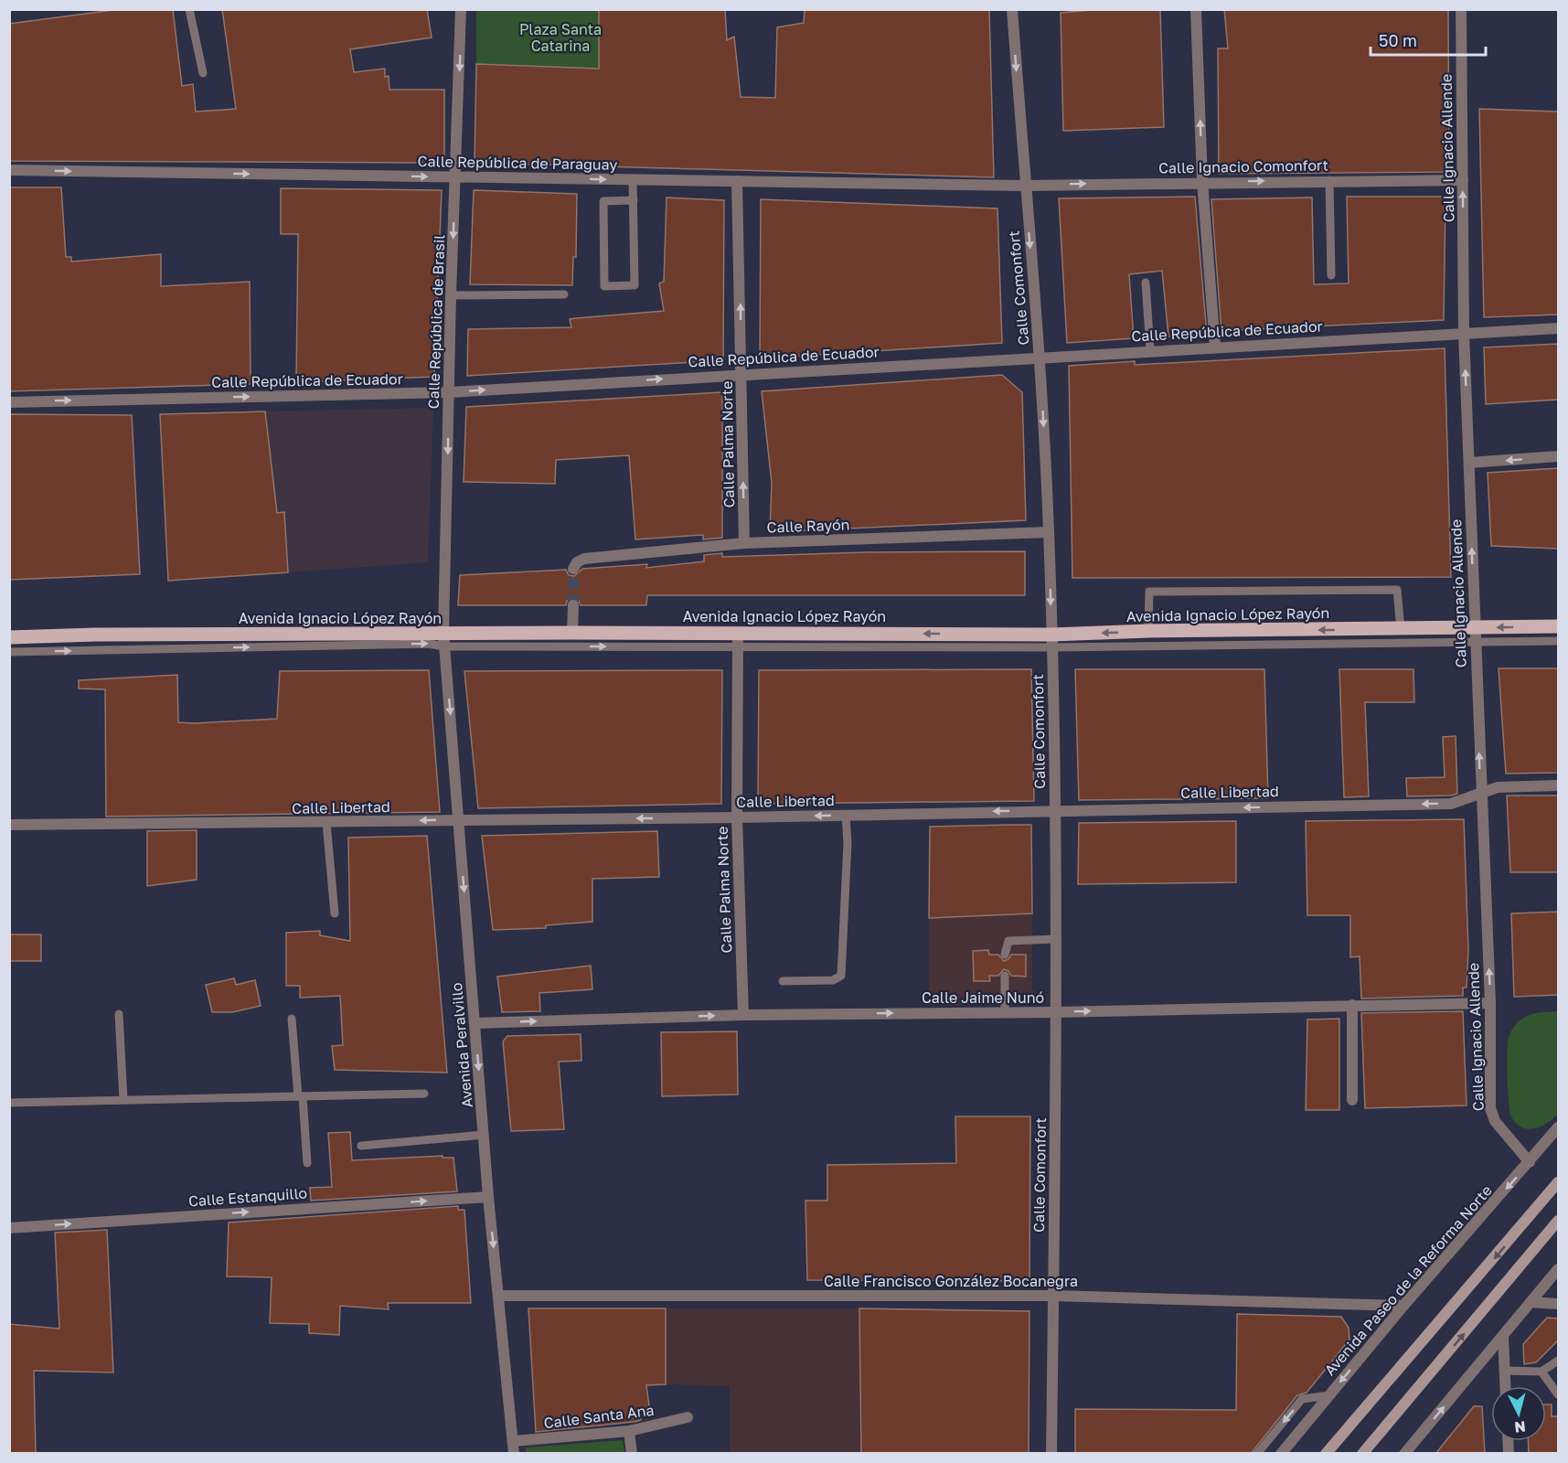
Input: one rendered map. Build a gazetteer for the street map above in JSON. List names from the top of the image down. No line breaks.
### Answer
{"streets":{"main road":["Avenida Ignacio López Rayón"],"street":["Calle Ignacio Allende","Calle República de Paraguay","Calle Ignacio Comonfort","Calle Comonfort","Calle República de Brasil","Calle República de Ecuador","Calle Palma Norte","Calle Rayón","Calle Libertad","Calle Jaime Nunó","Avenida Peralvillo","Calle Estanquillo","Avenida Paseo de la Reforma Norte","Calle Francisco González Bocanegra","Calle Santa Ana"]},"crossings":[["Calle Ignacio Allende","Calle Ignacio Comonfort"],["Calle Ignacio Allende","Calle República de Ecuador"],["Calle Ignacio Allende","Avenida Ignacio López Rayón"],["Calle Ignacio Allende","Calle Libertad"],["Calle Ignacio Allende","Calle Jaime Nunó"],["Calle Ignacio Allende","Avenida Paseo de la Reforma Norte"],["Calle República de Paraguay","Calle Ignacio Comonfort"],["Calle República de Paraguay","Calle Comonfort"],["Calle República de Paraguay","Calle República de Brasil"],["Calle República de Paraguay","Calle Palma Norte"],["Calle Ignacio Comonfort","Calle Comonfort"],["Calle Comonfort","Calle República de Ecuador"],["Calle Comonfort","Calle Rayón"],["Calle Comonfort","Avenida Ignacio López Rayón"],["Calle Comonfort","Calle Libertad"],["Calle Comonfort","Calle Jaime Nunó"],["Calle Comonfort","Calle Francisco González Bocanegra"],["Calle República de Brasil","Calle República de Ecuador"],["Calle República de Brasil","Avenida Ignacio López Rayón"],["Calle República de Brasil","Avenida Peralvillo"],["Calle República de Ecuador","Calle Palma Norte"],["Calle Palma Norte","Calle Rayón"],["Calle Palma Norte","Avenida Ignacio López Rayón"],["Calle Palma Norte","Calle Libertad"],["Calle Palma Norte","Calle Jaime Nunó"],["Avenida Ignacio López Rayón","Avenida Peralvillo"],["Calle Libertad","Avenida Peralvillo"],["Calle Jaime Nunó","Avenida Peralvillo"],["Avenida Peralvillo","Calle Estanquillo"],["Avenida Peralvillo","Calle Francisco González Bocanegra"],["Avenida Peralvillo","Calle Santa Ana"],["Avenida Paseo de la Reforma Norte","Calle Francisco González Bocanegra"]],"one_way":["Calle Ignacio Allende","Calle República de Paraguay","Calle Ignacio Comonfort","Calle Comonfort","Calle República de Brasil","Calle República de Ecuador","Calle Palma Norte","Avenida Ignacio López Rayón","Calle Libertad","Calle Jaime Nunó","Avenida Peralvillo","Calle Estanquillo"],"parks":["Plaza Santa Catarina"],"scale_bar":"50 m","north":"bottom"}
